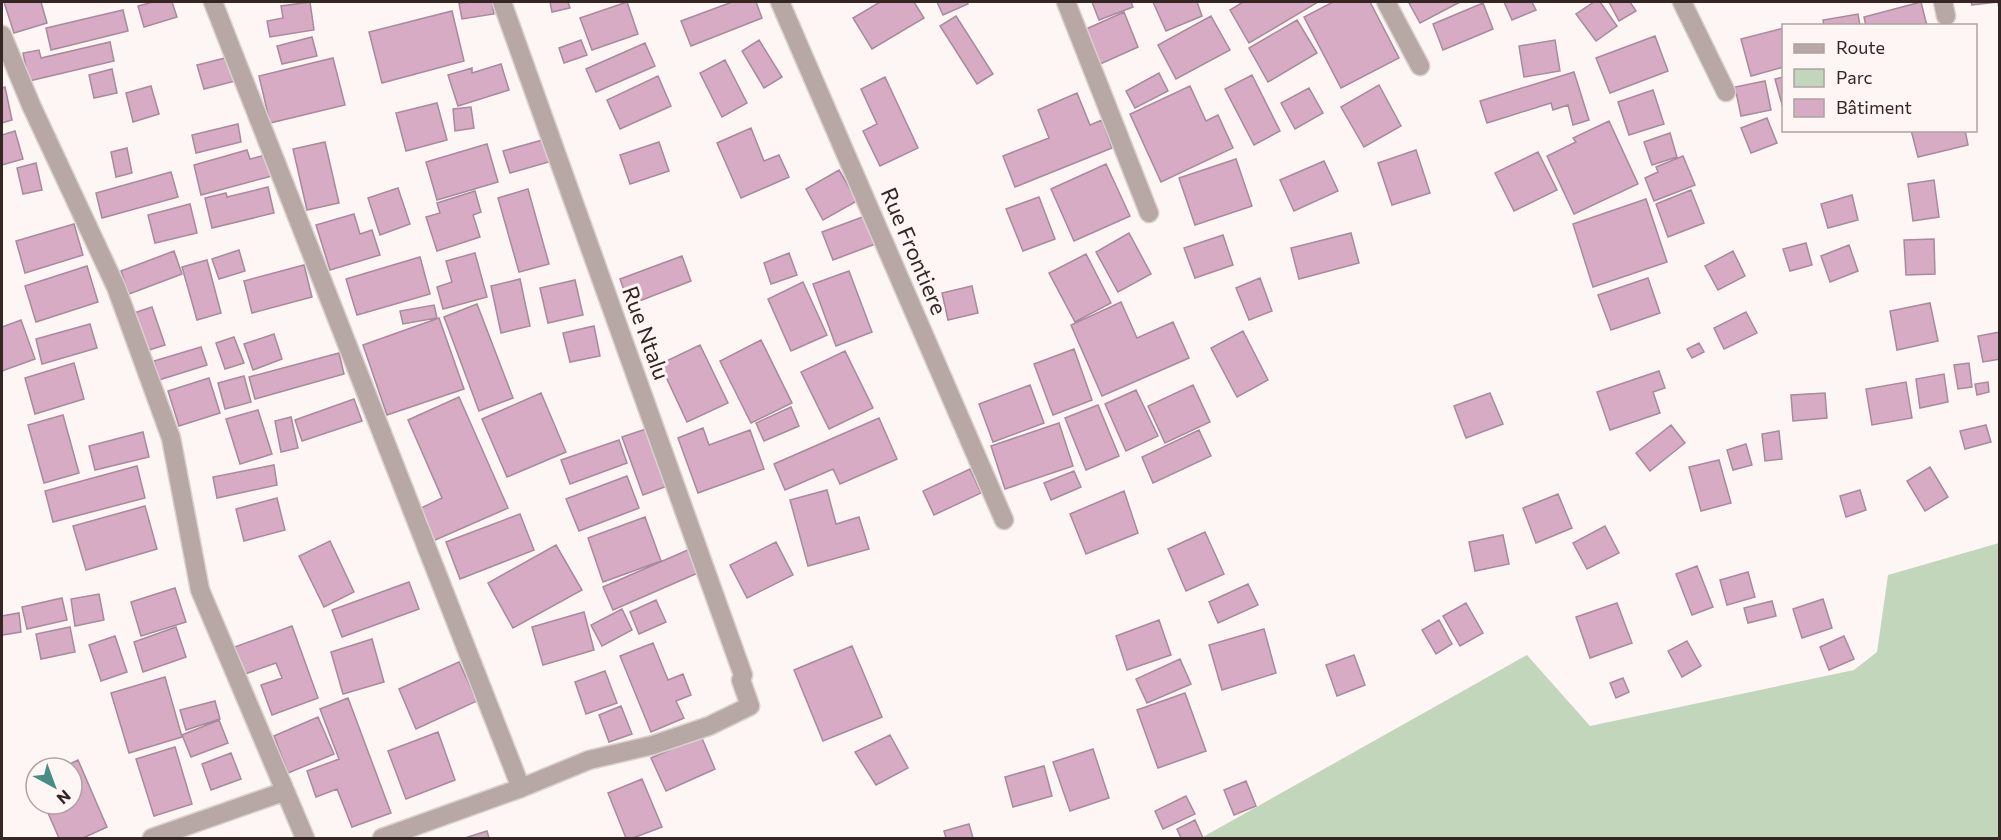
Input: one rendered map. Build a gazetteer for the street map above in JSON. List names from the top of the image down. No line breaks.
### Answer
{"streets":{"street":["Rue Frontiere","Rue Ntalu"]},"legend":["Route","Parc","Bâtiment"],"north":"bottom right"}
